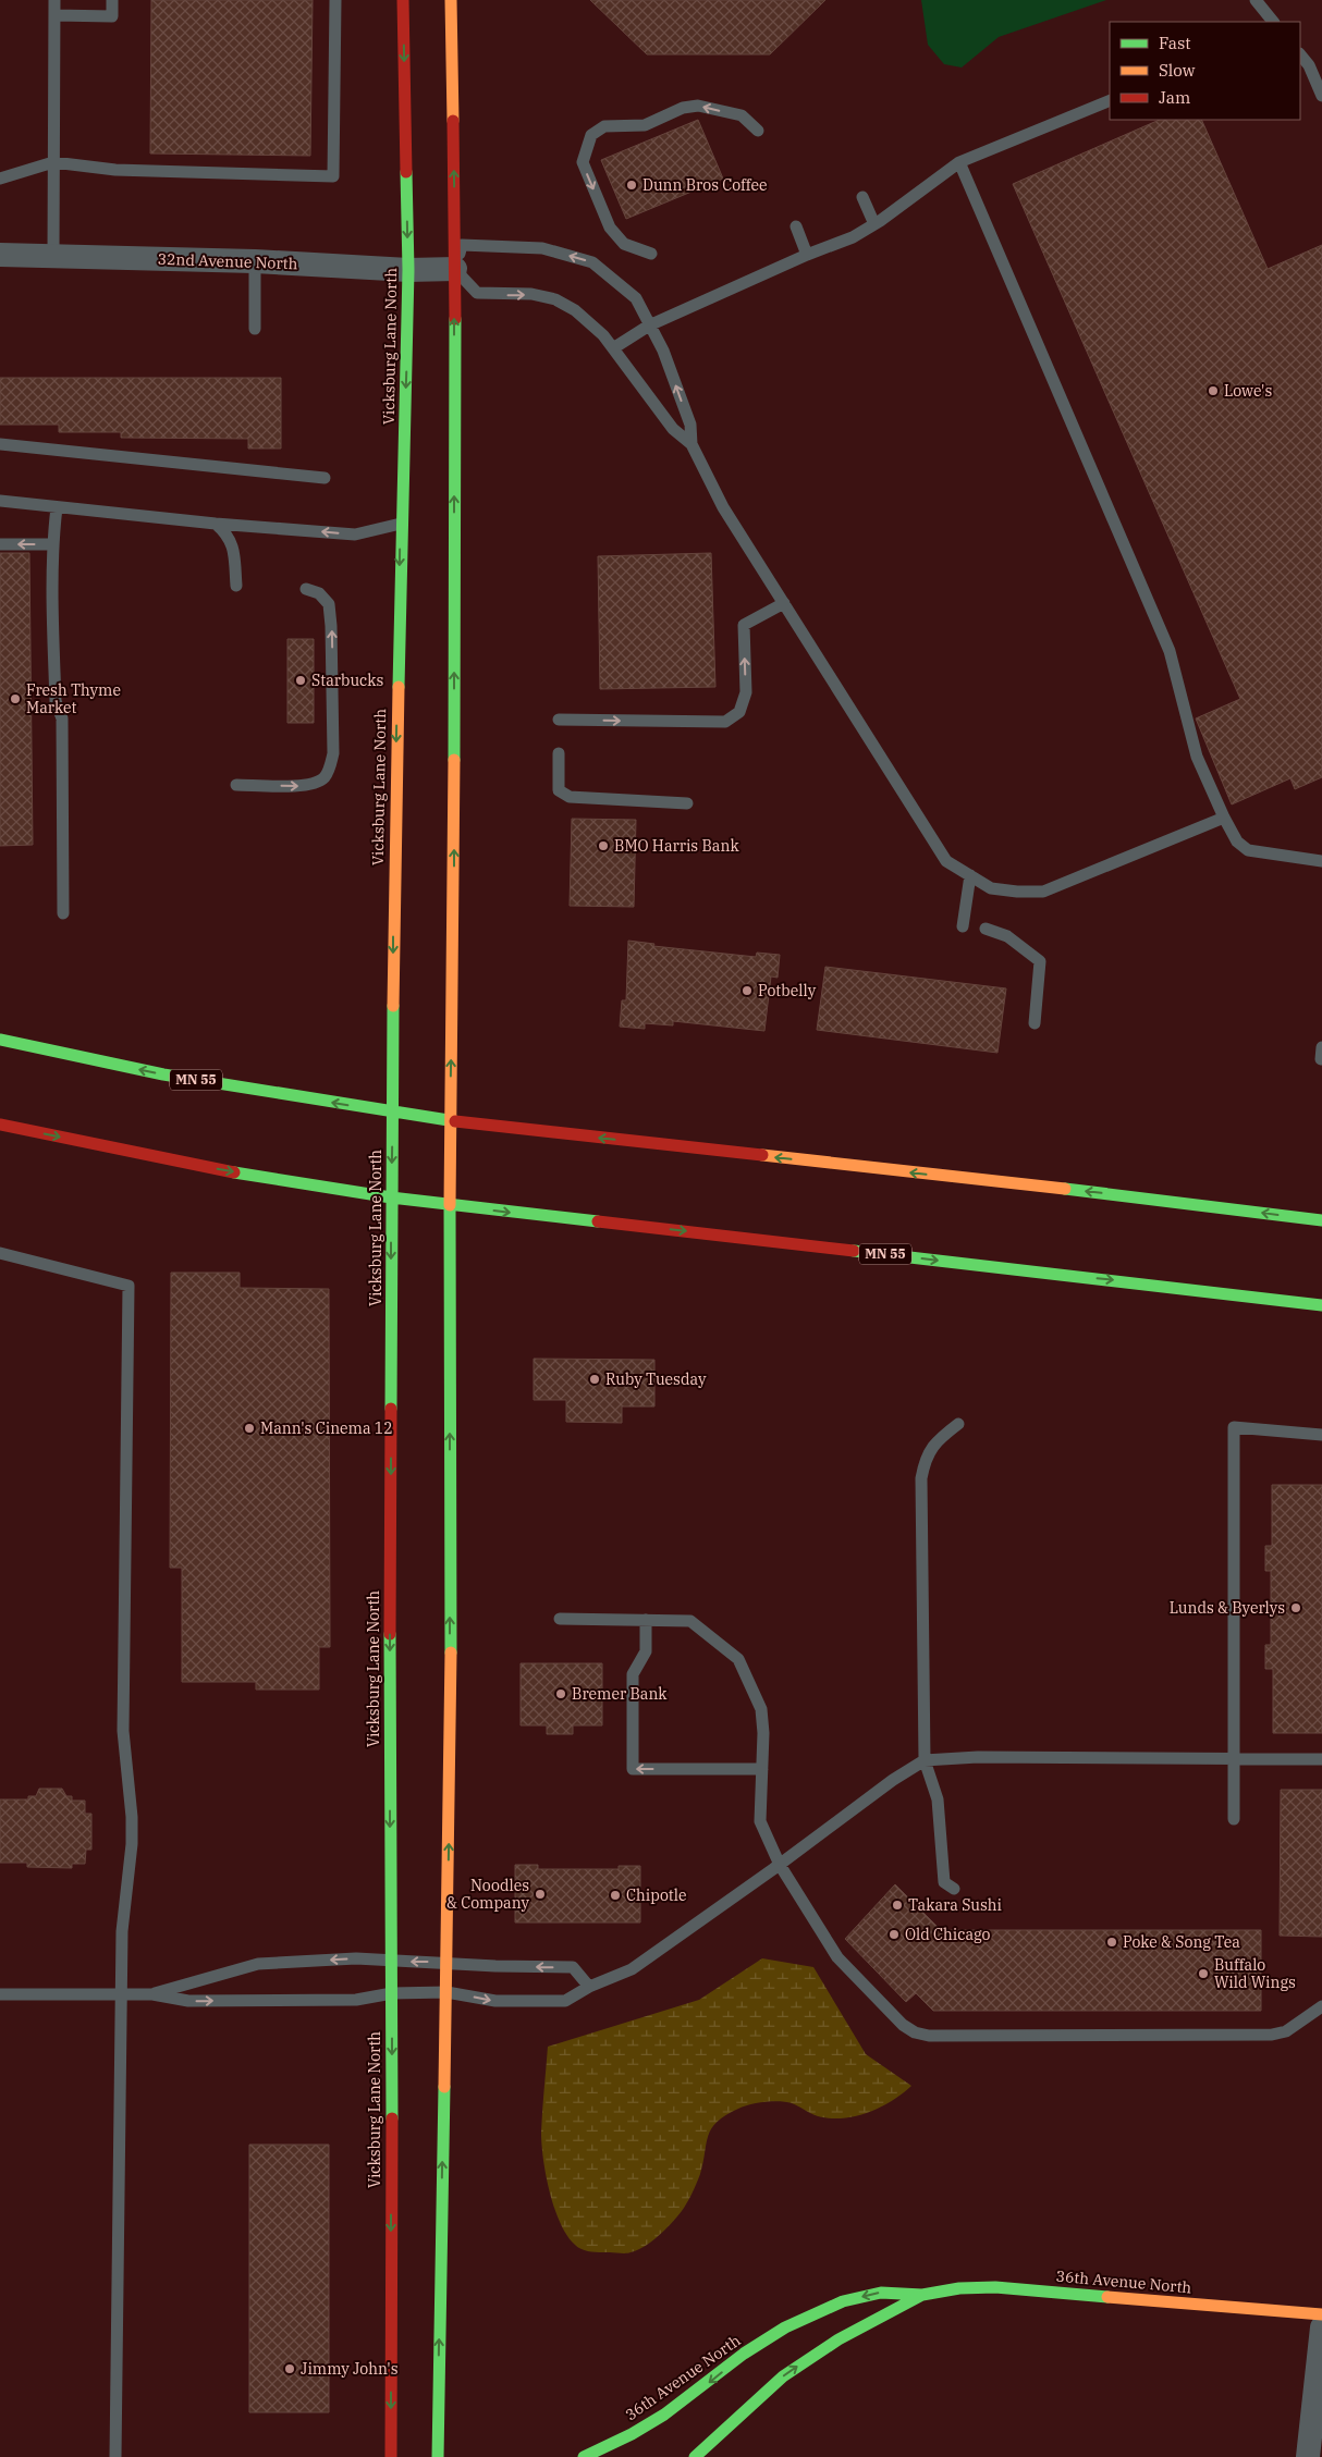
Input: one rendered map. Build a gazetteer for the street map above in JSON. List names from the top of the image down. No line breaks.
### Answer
{"streets":{"main road":["Vicksburg Lane North","MN 55","36th Avenue North"],"street":["32nd Avenue North"]},"crossings":[["32nd Avenue North","Vicksburg Lane North"],["Vicksburg Lane North","MN 55"]],"places":["Dunn Bros Coffee","Lowe's","Starbucks","Fresh Thyme Market","BMO Harris Bank","Potbelly","Ruby Tuesday","Mann's Cinema 12","Lunds & Byerlys","Bremer Bank","Noodles & Company","Chipotle","Takara Sushi","Old Chicago","Poke & Song Tea","Buffalo Wild Wings","Jimmy John's"],"legend":["Fast","Slow","Jam"]}
